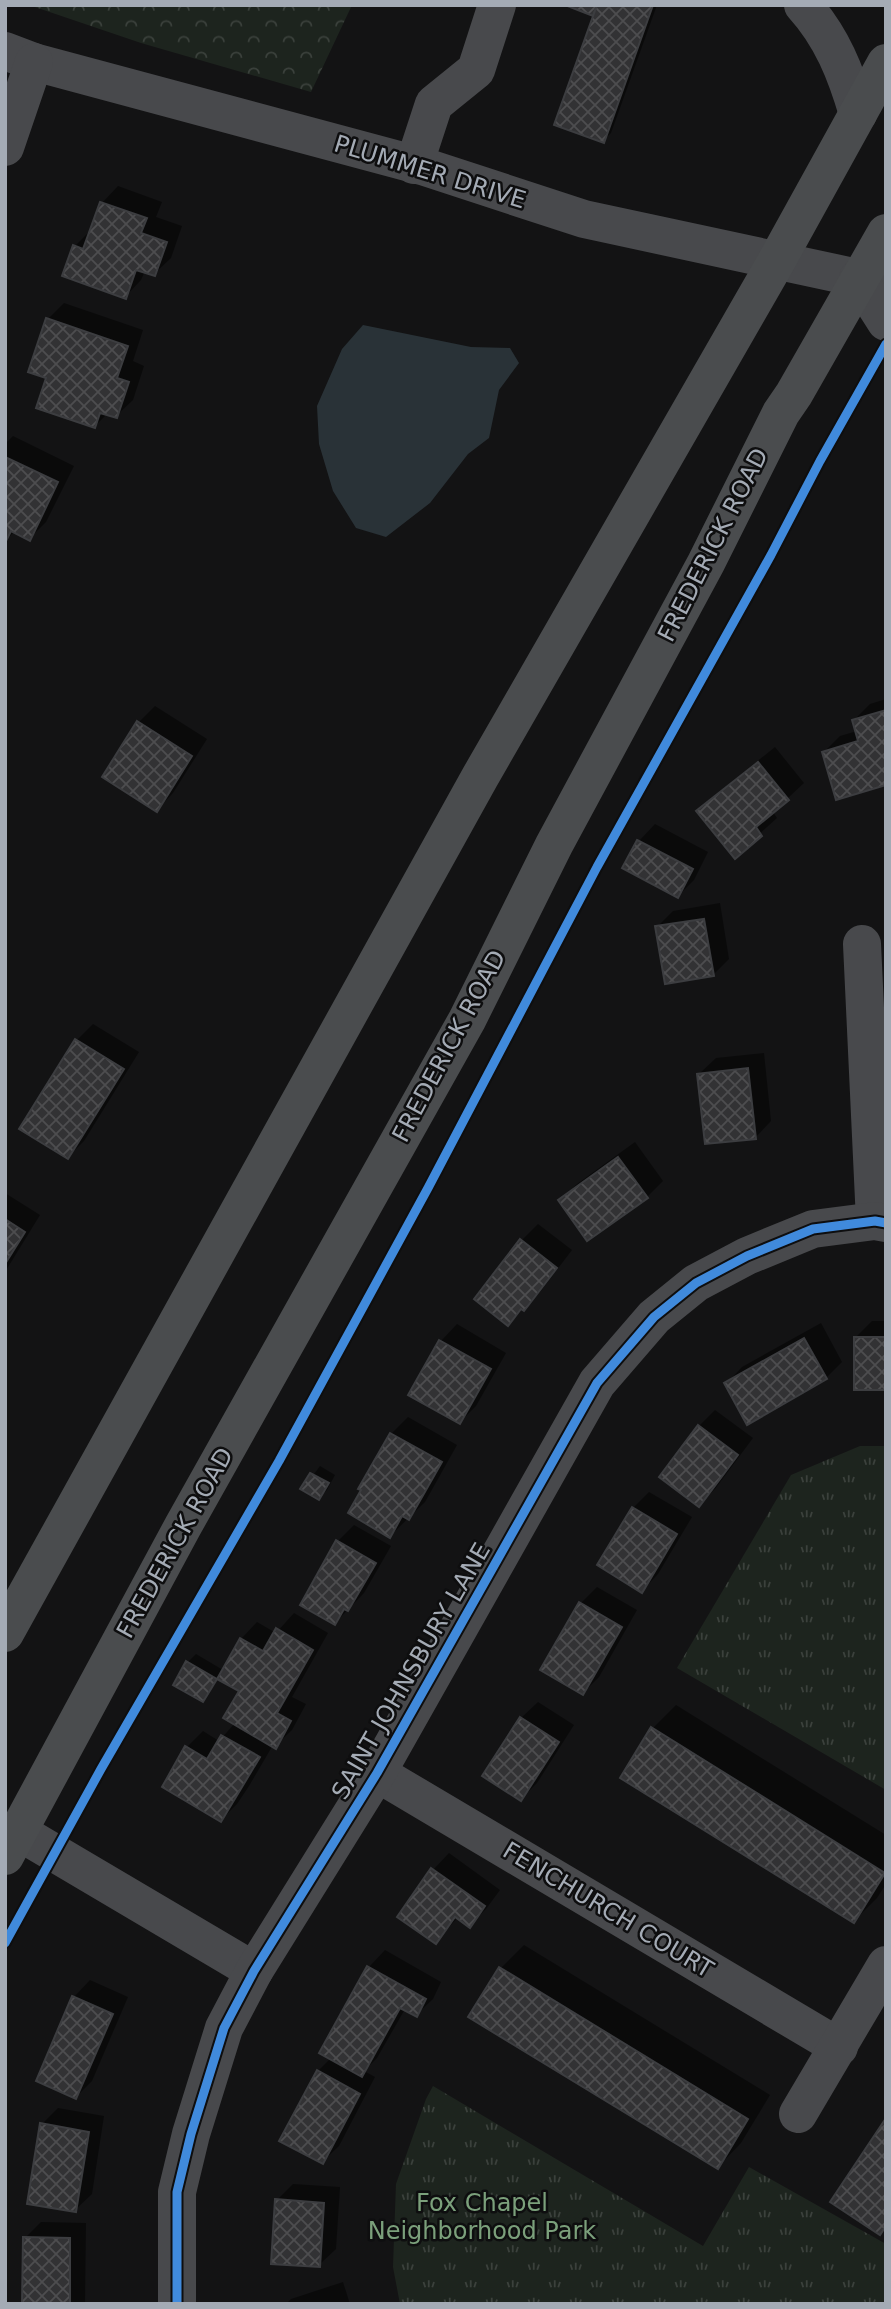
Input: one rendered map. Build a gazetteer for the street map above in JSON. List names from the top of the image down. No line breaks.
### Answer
{"streets":{"main road":["FREDERICK ROAD"],"street":["PLUMMER DRIVE","SAINT JOHNSBURY LANE","FENCHURCH COURT"]},"crossings":[["PLUMMER DRIVE","FREDERICK ROAD"],["SAINT JOHNSBURY LANE","FENCHURCH COURT"]],"parks":["Fox Chapel Neighborhood Park"]}
